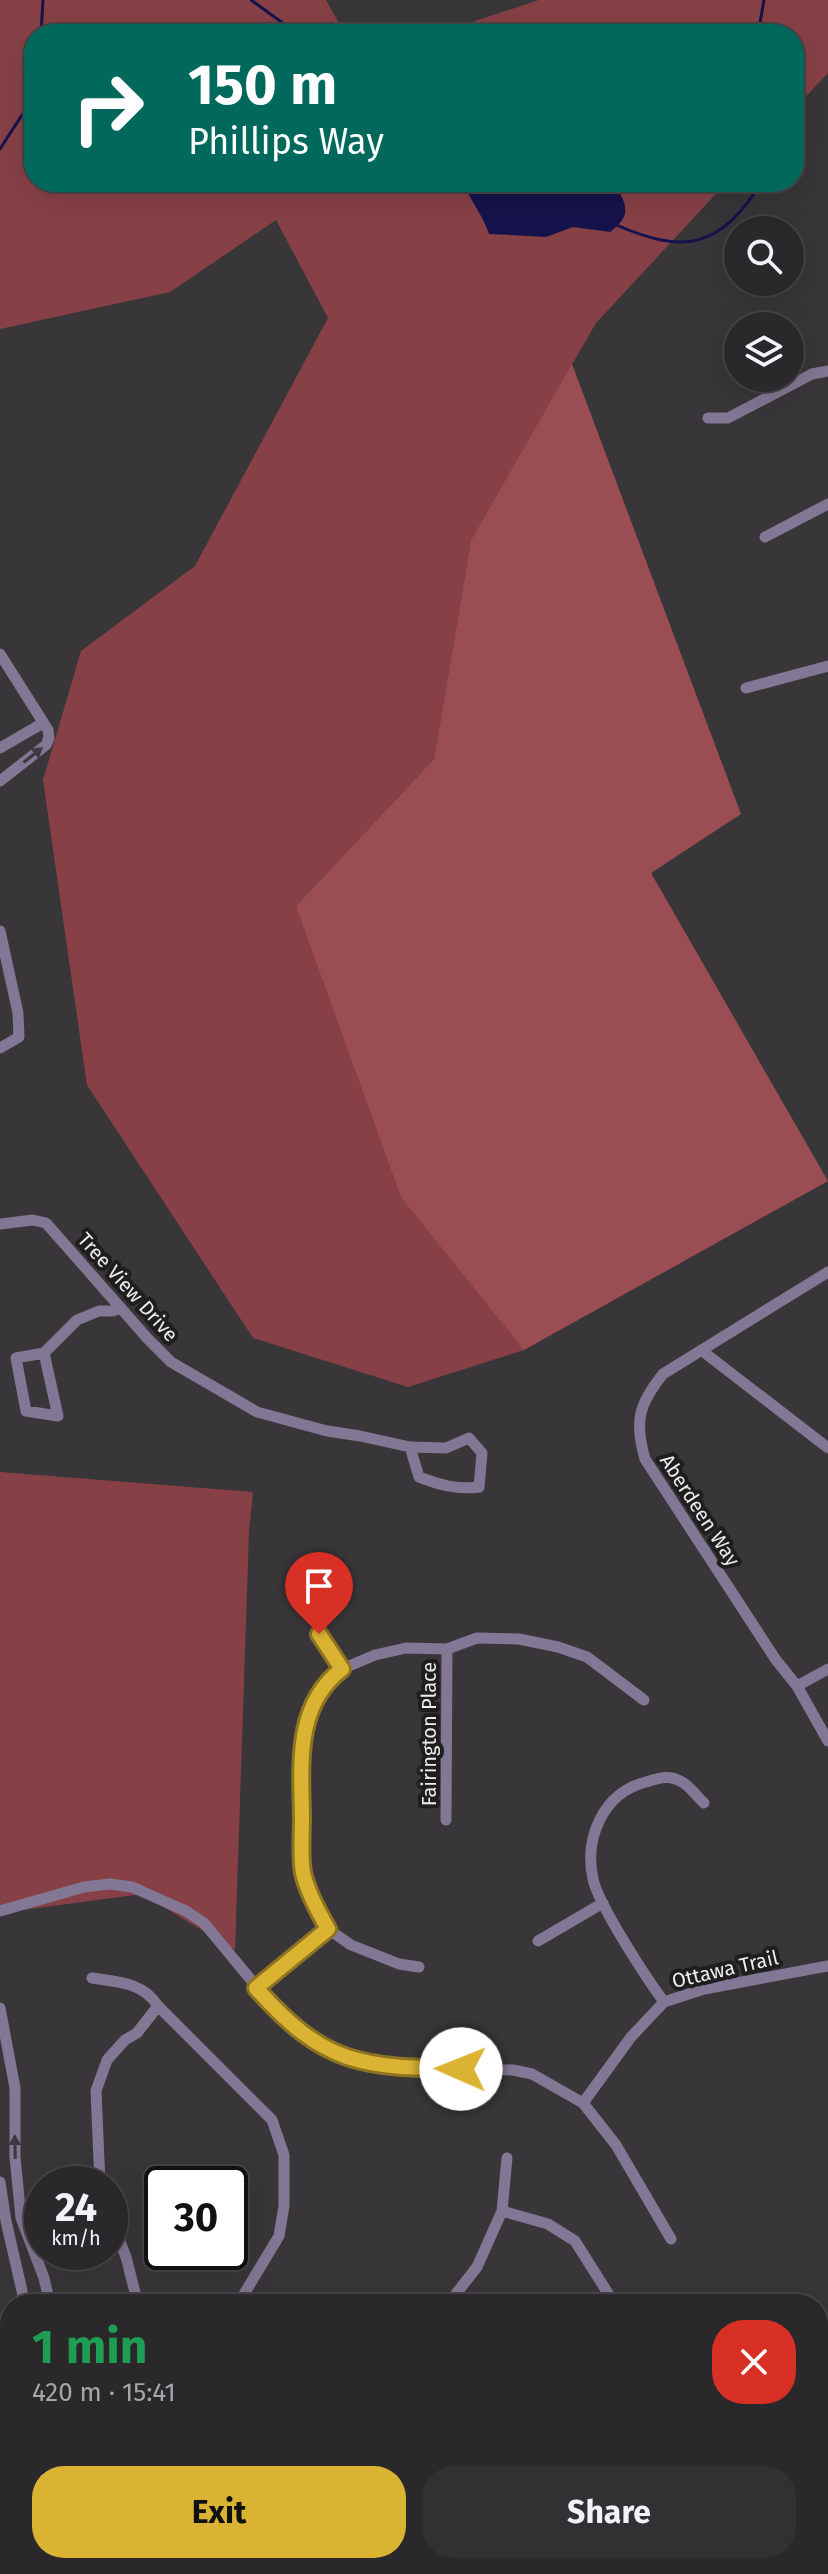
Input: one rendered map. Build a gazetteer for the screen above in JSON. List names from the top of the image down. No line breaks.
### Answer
{"streets":{"street":["Tree View Drive","Aberdeen Way","Fairington Place","Ottawa Trail"]},"page":{"turn":["150 m","Phillips Way"],"speed":"24 km/h","limit":"30","heading":["1 min","420 m · 15:41"],"buttons":["Exit","Share"]}}
